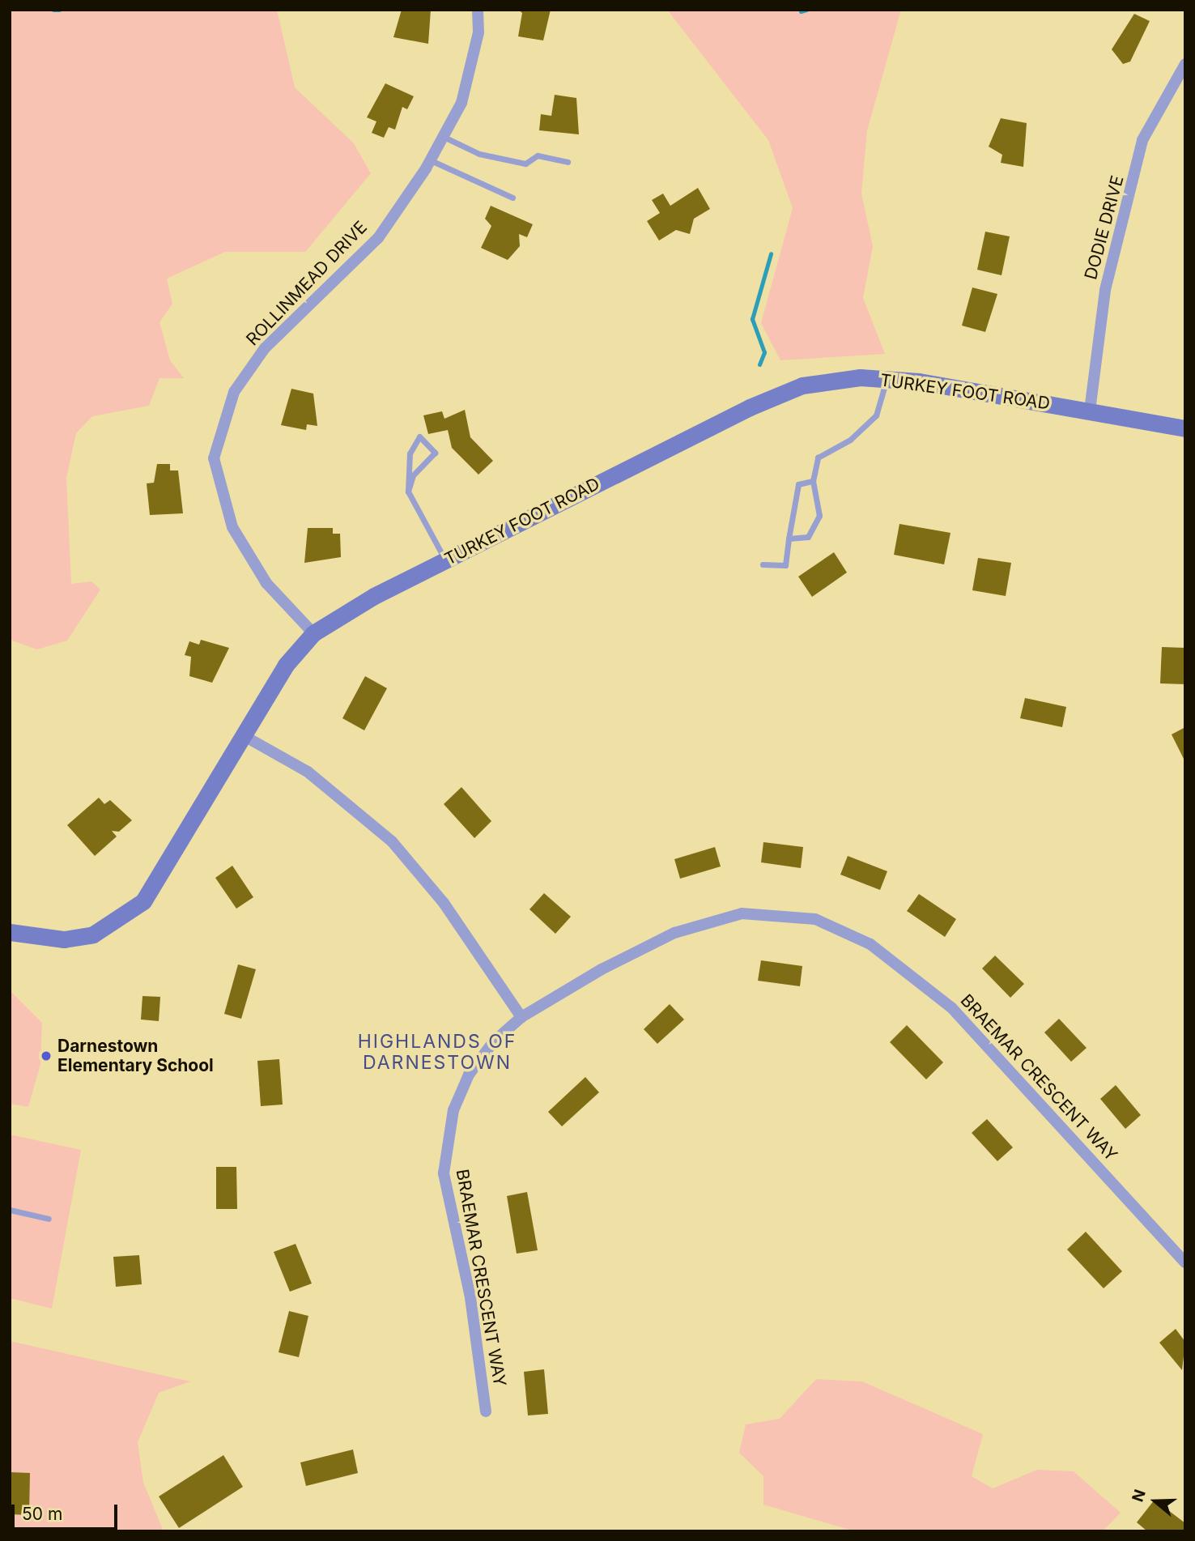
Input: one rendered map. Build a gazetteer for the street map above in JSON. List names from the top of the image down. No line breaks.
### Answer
{"streets":{"street":["DODIE DRIVE","ROLLINMEAD DRIVE","TURKEY FOOT ROAD","BRAEMAR CRESCENT WAY"]},"crossings":[["DODIE DRIVE","TURKEY FOOT ROAD"],["ROLLINMEAD DRIVE","TURKEY FOOT ROAD"]],"districts":["HIGHLANDS OF DARNESTOWN"],"places":["Darnestown Elementary School"],"scale_bar":"50 m","north":"left"}
